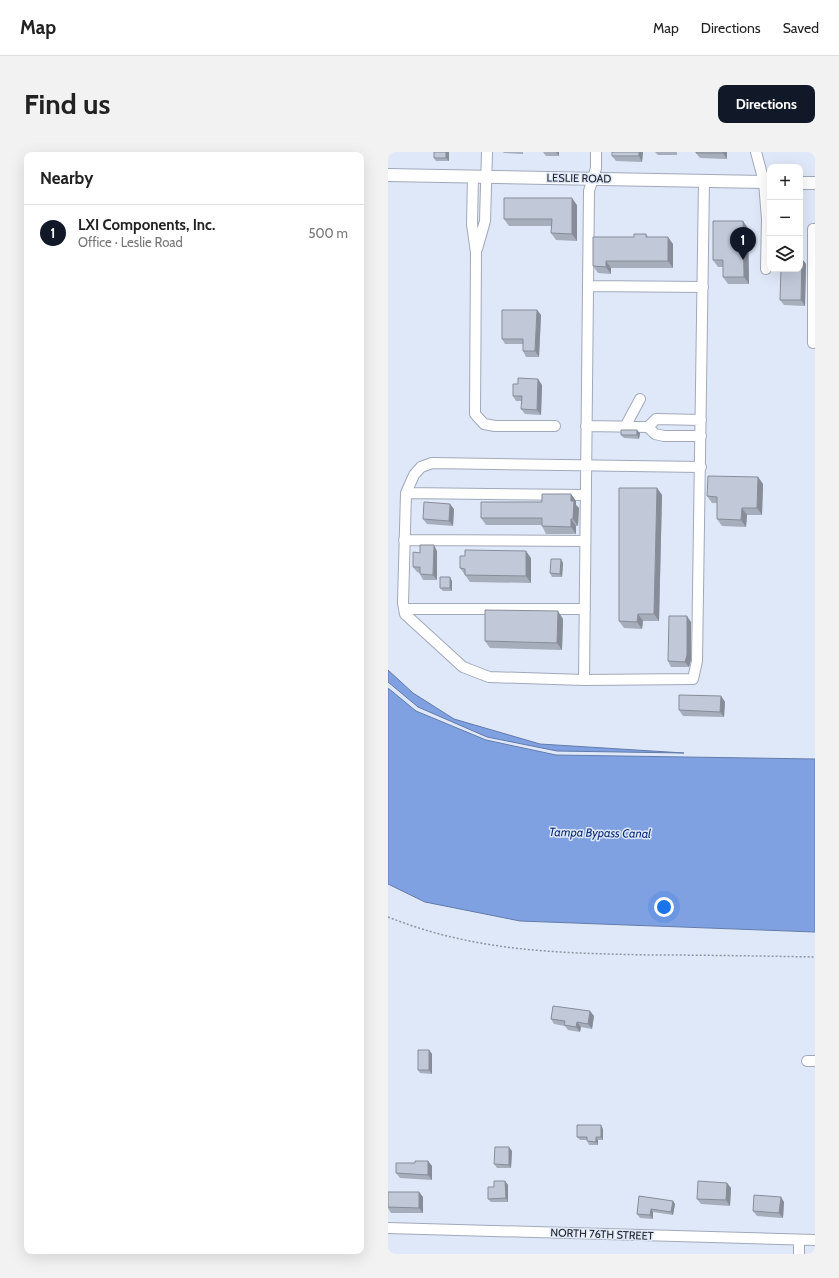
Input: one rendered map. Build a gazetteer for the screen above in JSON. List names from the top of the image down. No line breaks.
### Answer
{"streets":{"main road":["LESLIE ROAD"],"street":["NORTH 76TH STREET"]},"water":["Tampa Bypass Canal"],"page":{"header":"Map","nav":["Map","Directions","Saved"],"buttons":"Directions","title":"Find us","heading":"Nearby","map_buttons":["+","−"],"list":[{"mark":"1","name":"LXI Components, Inc.","note":"Office · Leslie Road","value":"500 m"}],"pins":"1"}}
